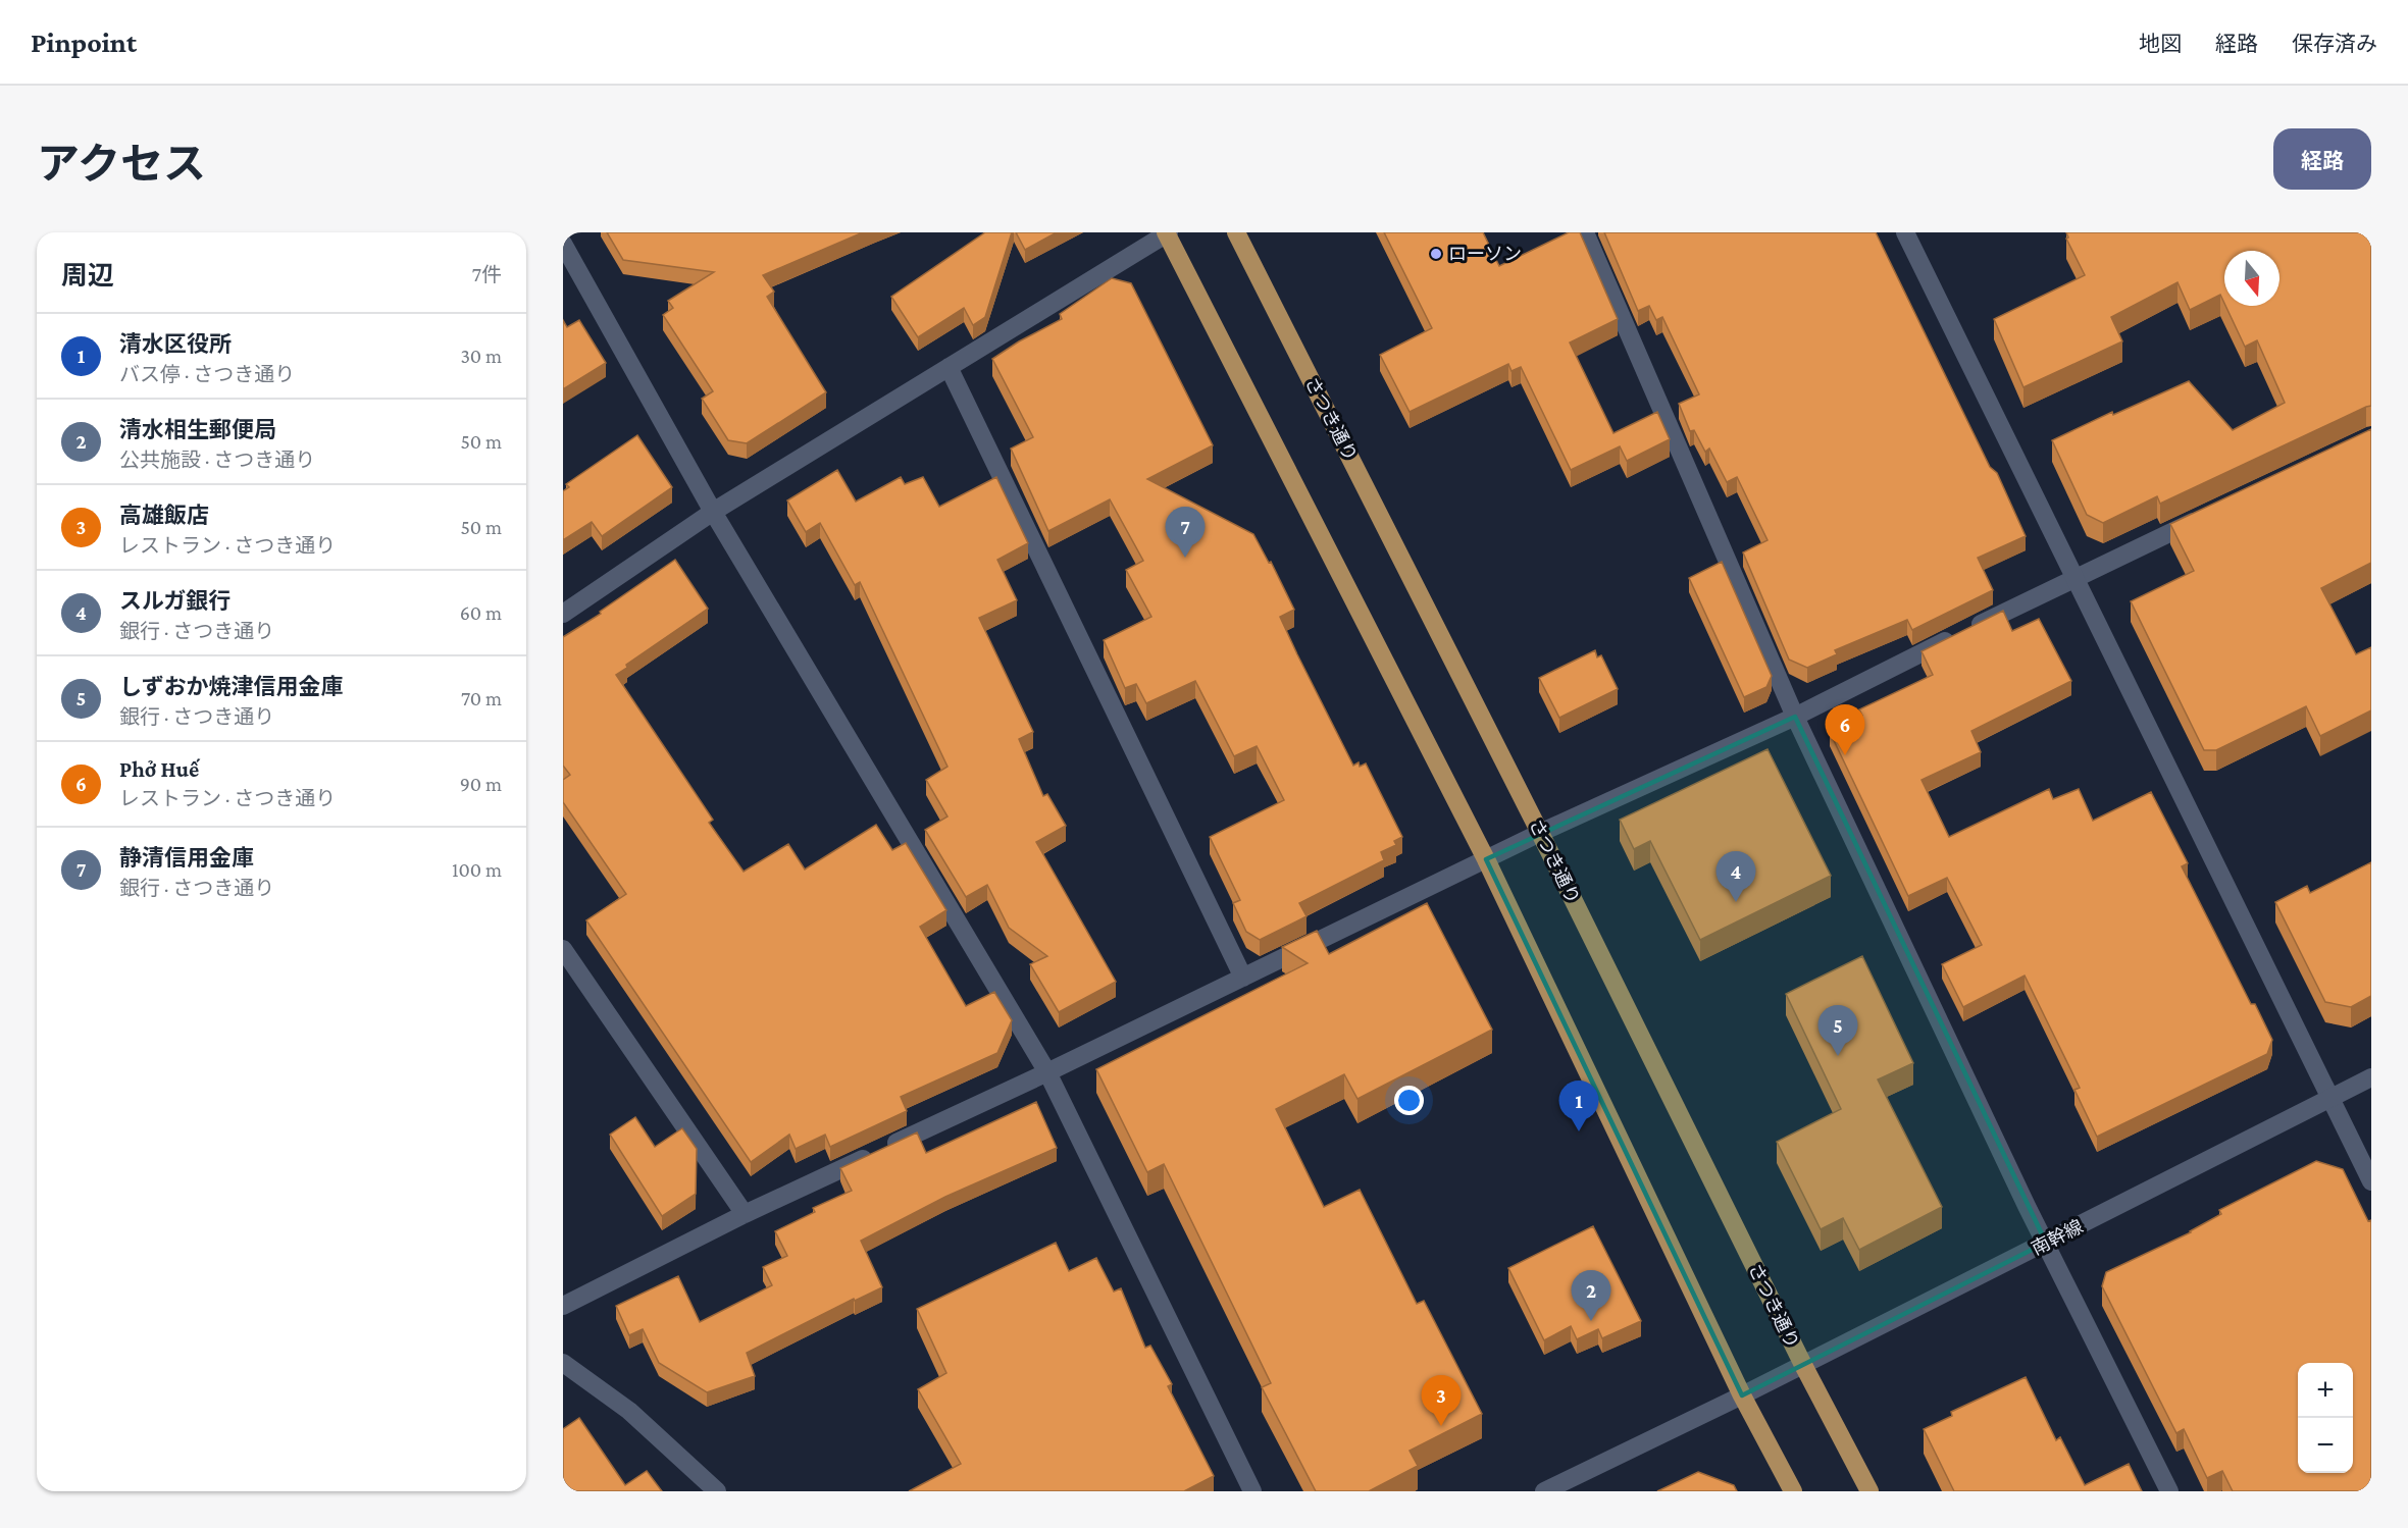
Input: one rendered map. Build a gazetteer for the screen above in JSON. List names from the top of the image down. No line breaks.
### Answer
{"streets":{"highway":["さつき通り"],"street":["南幹線"]},"crossings":[["さつき通り","南幹線"]],"places":["ローソン"],"north":"bottom","page":{"header":"Pinpoint","nav":["地図","経路","保存済み"],"title":"アクセス","buttons":"経路","heading":["周辺","7件"],"list":[{"mark":"1","name":"清水区役所","note":"バス停 · さつき通り","value":"30 m"},{"mark":"2","name":"清水相生郵便局","note":"公共施設 · さつき通り","value":"50 m"},{"mark":"3","name":"高雄飯店","note":"レストラン · さつき通り","value":"50 m"},{"mark":"4","name":"スルガ銀行","note":"銀行 · さつき通り","value":"60 m"},{"mark":"5","name":"しずおか焼津信用金庫","note":"銀行 · さつき通り","value":"70 m"},{"mark":"6","name":"Phở Huế","note":"レストラン · さつき通り","value":"90 m"},{"mark":"7","name":"静清信用金庫","note":"銀行 · さつき通り","value":"100 m"}],"pins":["7","6","4","5","1","2","3"],"map_buttons":["+","−"]}}
